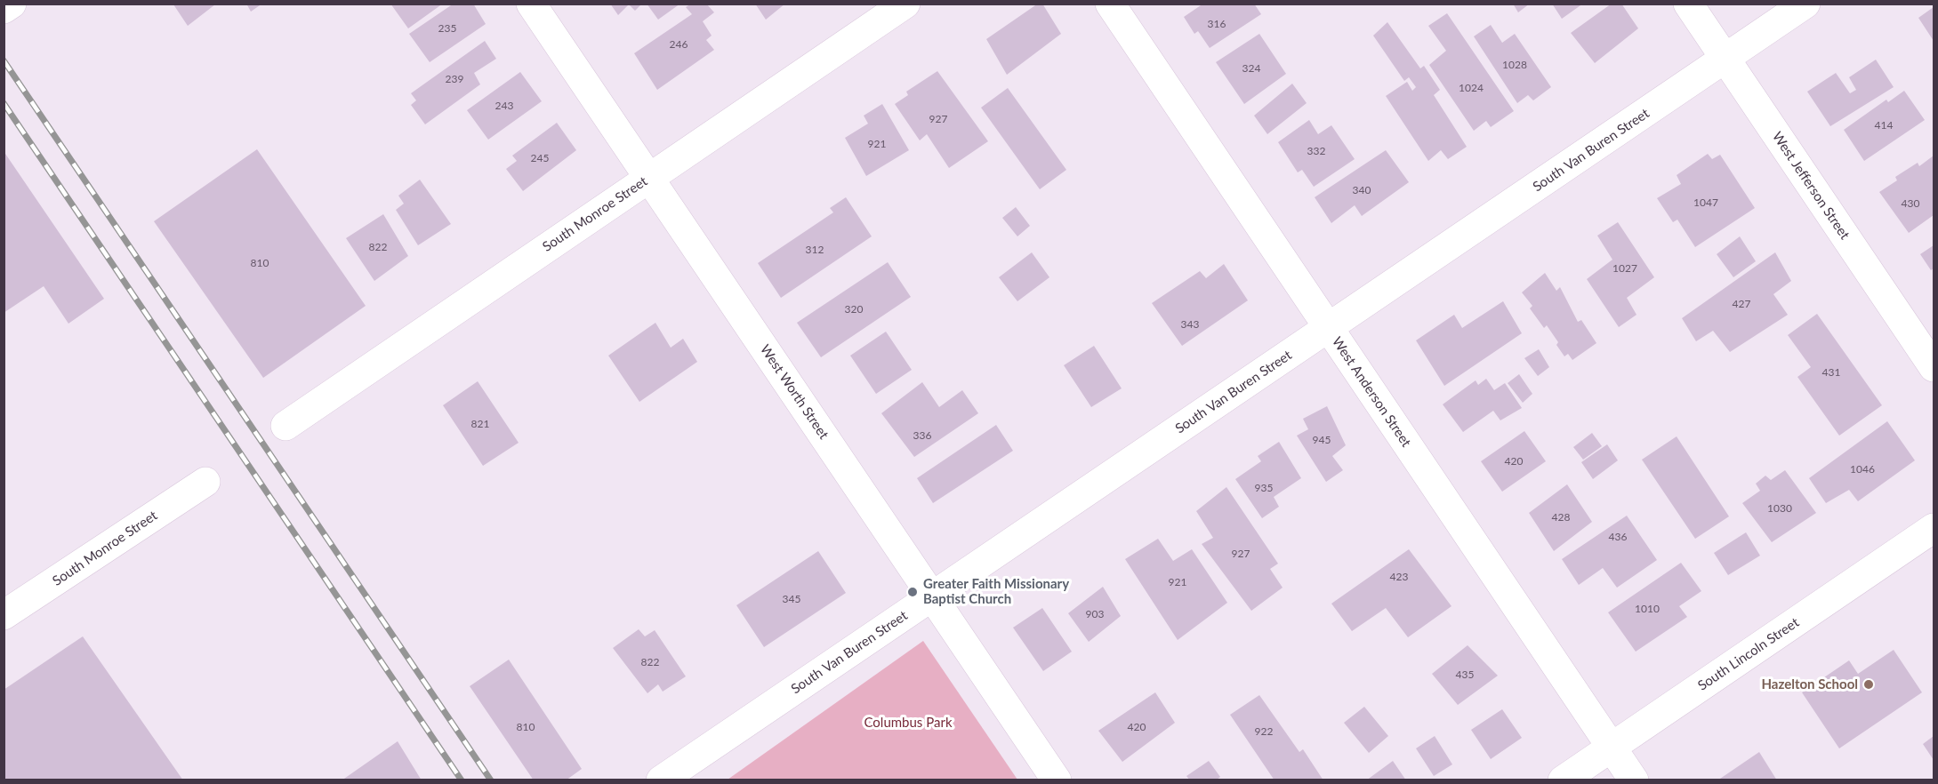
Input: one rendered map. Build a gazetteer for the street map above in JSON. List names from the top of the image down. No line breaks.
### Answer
{"streets":{"street":["South Van Buren Street","West Jefferson Street","South Monroe Street","West Worth Street","West Anderson Street","South Lincoln Street"]},"crossings":[["South Van Buren Street","West Jefferson Street"],["South Van Buren Street","West Worth Street"],["South Van Buren Street","West Anderson Street"],["South Monroe Street","West Worth Street"],["West Anderson Street","South Lincoln Street"]],"parks":["Columbus Park"],"places":["Greater Faith Missionary Baptist Church","Hazelton School"],"house_numbers":["316","235","246","1028","324","239","1024","243","927","414","921","332","245","340","1047","430","822","312","810","1027","427","320","343","431","821","336","945","420","1046","935","1030","428","436","927","423","921","345","1010","903","822","435","810","420","922"]}
